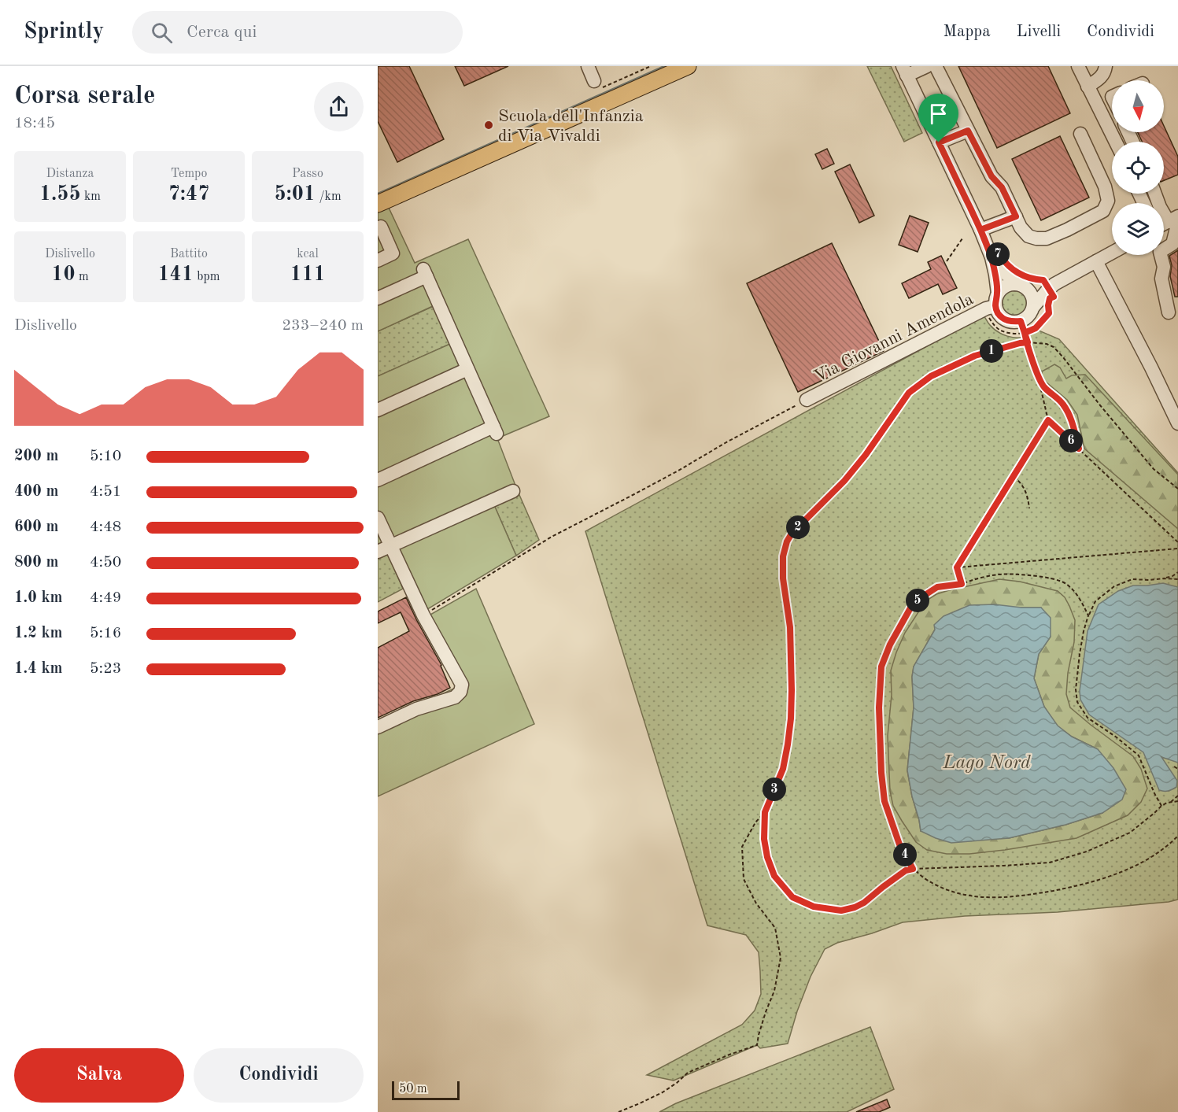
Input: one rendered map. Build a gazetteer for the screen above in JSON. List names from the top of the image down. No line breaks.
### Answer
{"streets":{"street":["Via Giovanni Amendola"]},"water":["Lago Nord"],"places":["Scuola dell'Infanzia di Via Vivaldi"],"scale_bar":"50 m","north":"bottom","page":{"header":"Sprintly","search":"Cerca qui","nav":["Mappa","Livelli","Condividi"],"heading":["Corsa serale","18:45"],"stats":[["Distanza","1.55 km"],["Tempo","7:47"],["Passo","5:01 /km"],["Dislivello","10 m"],["Battito","141 bpm"],["kcal","111"]],"pins":["7","1","6","2","5","3","4"],"chart":["Dislivello","233–240 m"],"list":[{"name":"200 m","note":"5:10"},{"name":"400 m","note":"4:51"},{"name":"600 m","note":"4:48"},{"name":"800 m","note":"4:50"},{"name":"1.0 km","note":"4:49"},{"name":"1.2 km","note":"5:16"},{"name":"1.4 km","note":"5:23"}],"buttons":["Salva","Condividi"],"scale":"50 m"}}
